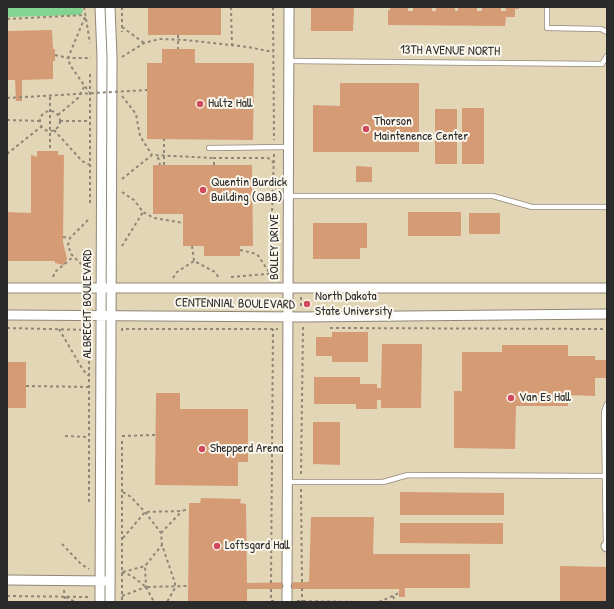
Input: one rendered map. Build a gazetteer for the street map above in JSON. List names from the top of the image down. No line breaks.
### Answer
{"streets":{"street":["BOLLEY DRIVE","ALBRECHT BOULEVARD","CENTENNIAL BOULEVARD"],"lane":["13TH AVENUE NORTH"]},"crossings":[["13TH AVENUE NORTH","BOLLEY DRIVE"],["BOLLEY DRIVE","CENTENNIAL BOULEVARD"],["ALBRECHT BOULEVARD","CENTENNIAL BOULEVARD"]],"places":["Hultz Hall","Thorson Maintenence Center","Quentin Burdick Building (QBB)","North Dakota State University","Van Es Hall","Shepperd Arena","Loftsgard Hall"]}
